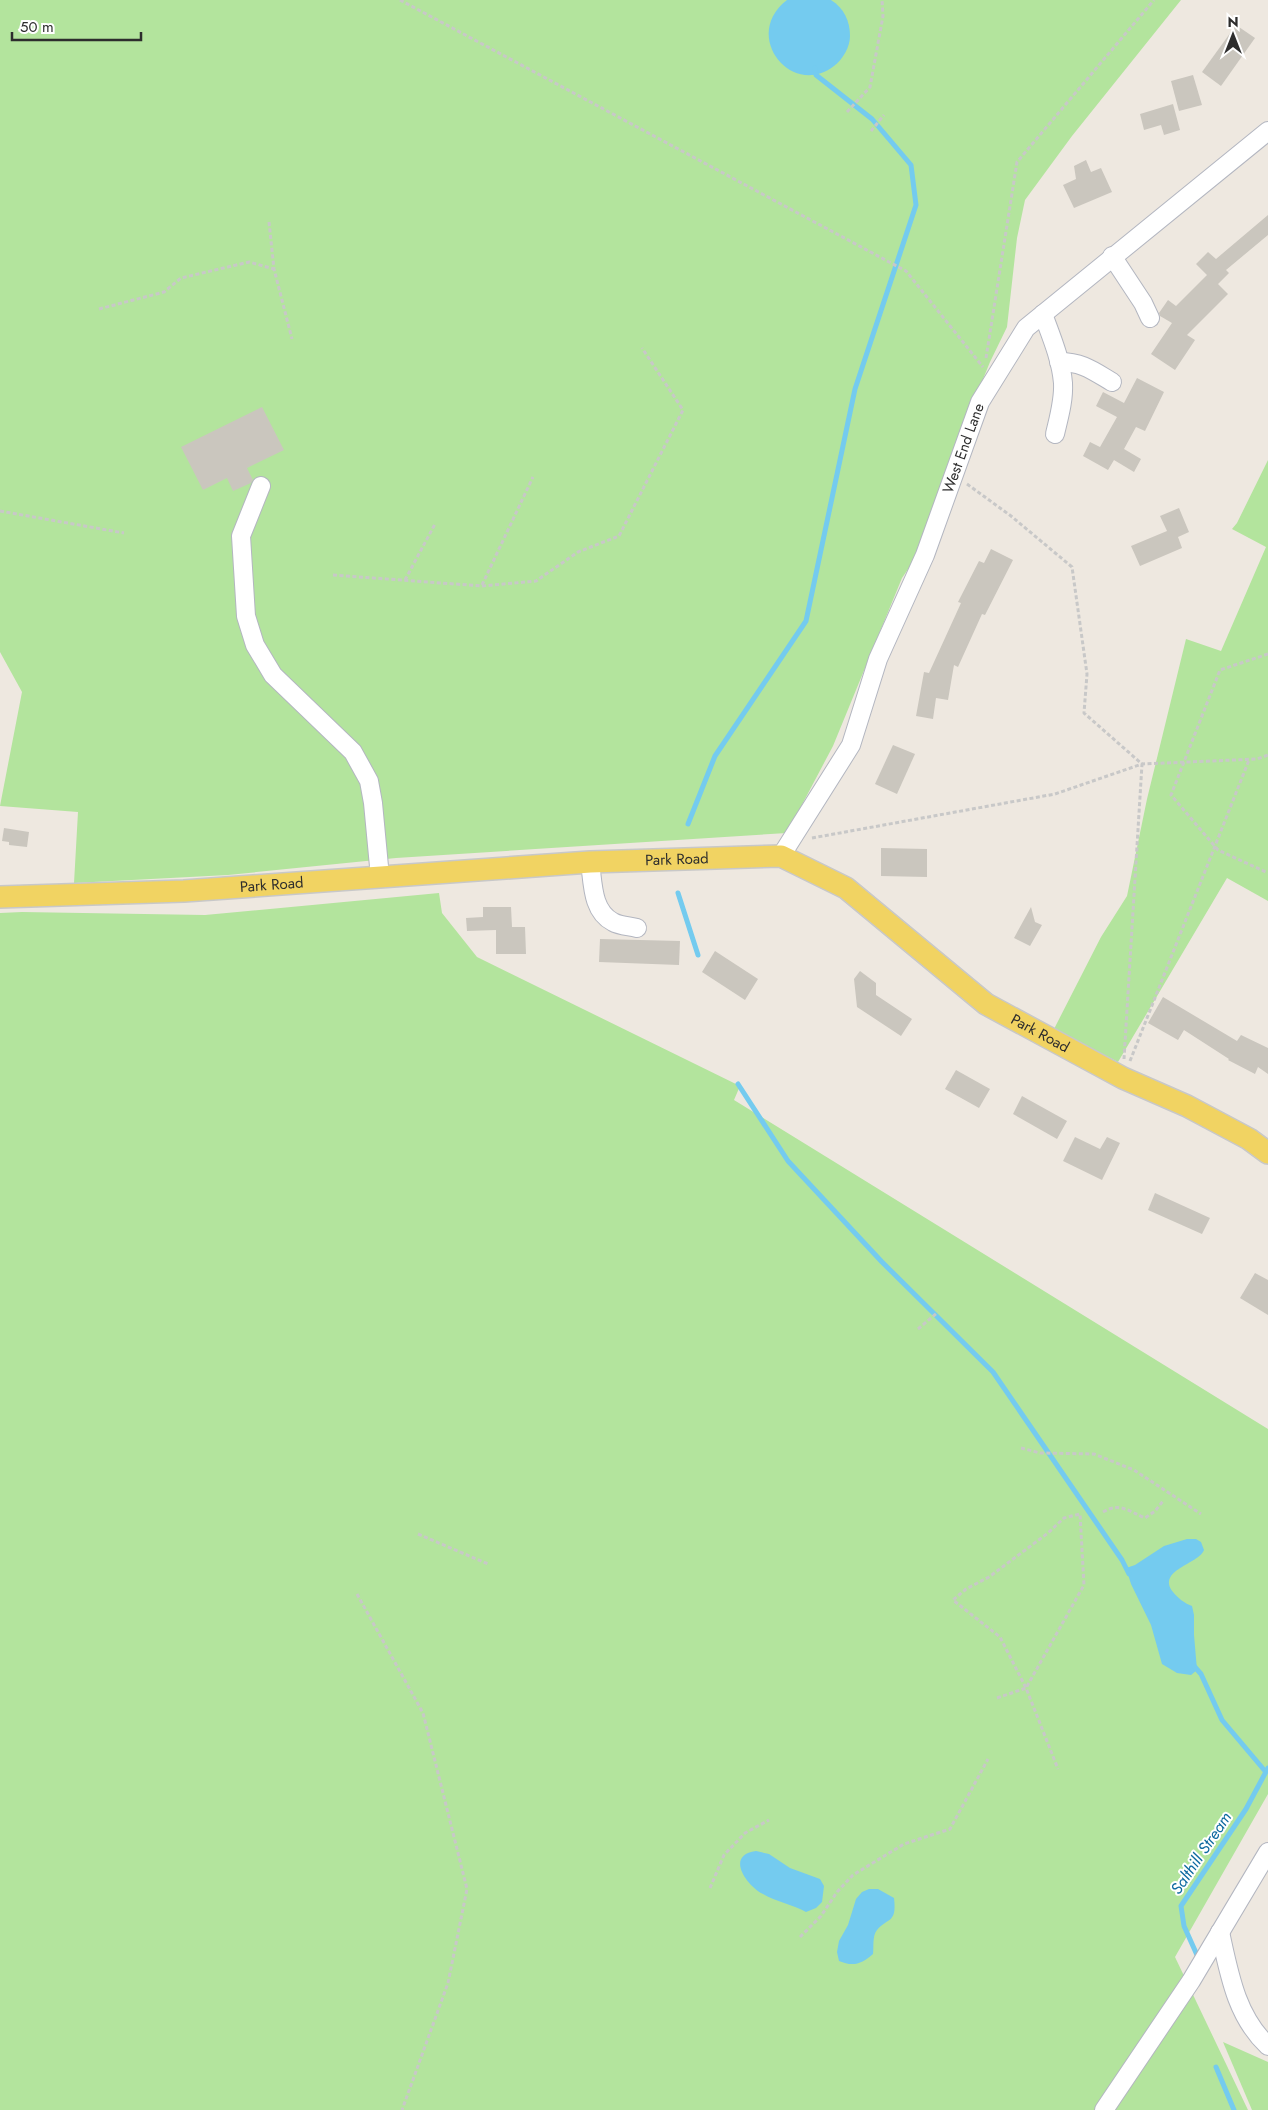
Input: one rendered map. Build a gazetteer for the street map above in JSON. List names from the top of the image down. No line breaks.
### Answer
{"streets":{"main road":["Park Road"],"street":["West End Lane"]},"crossings":[["West End Lane","Park Road"]],"water":["Salthill Stream"],"scale_bar":"50 m","north":"top"}
